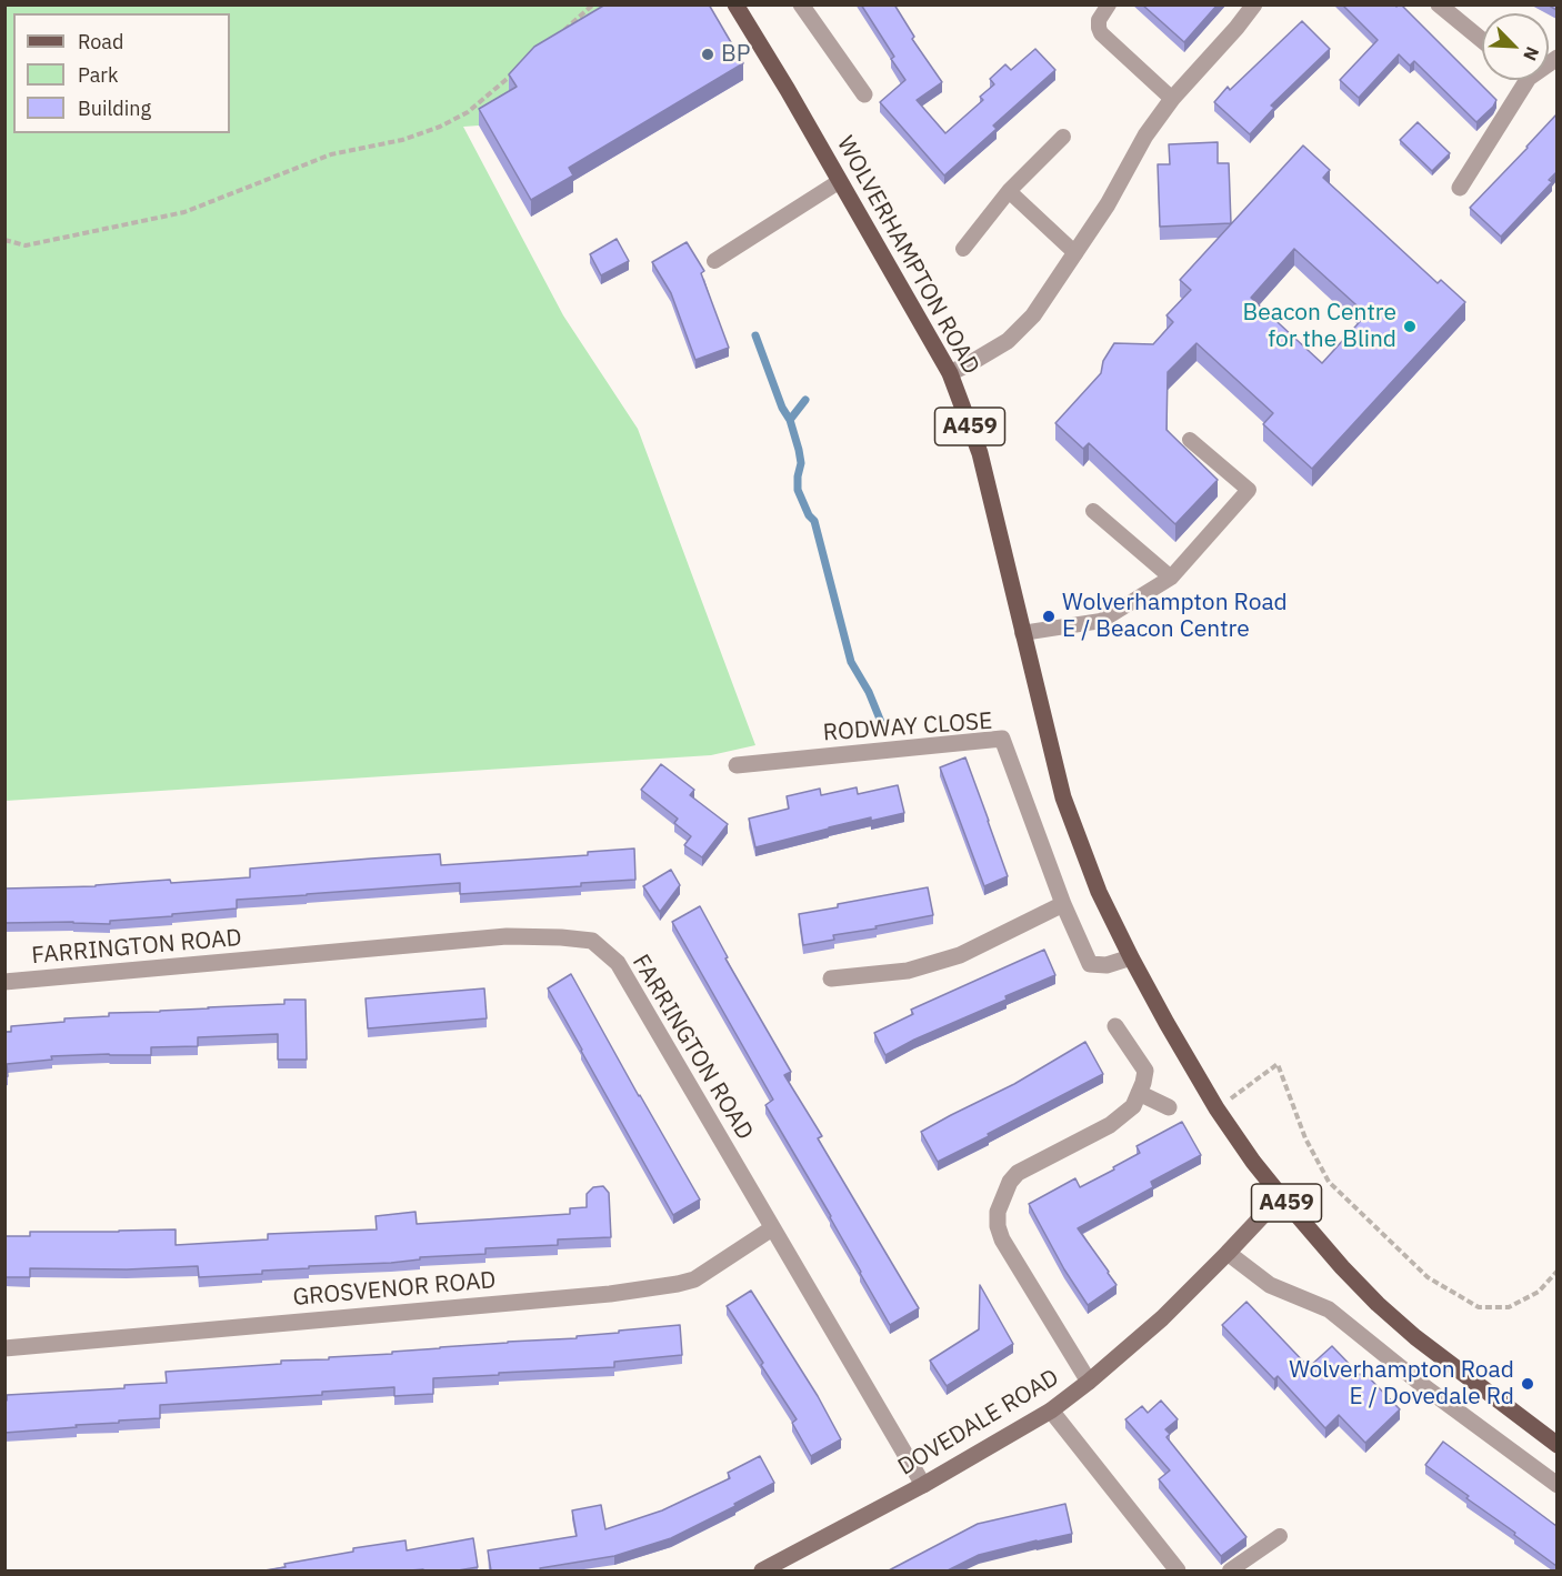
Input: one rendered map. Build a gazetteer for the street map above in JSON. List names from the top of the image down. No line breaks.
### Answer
{"streets":{"main road":["WOLVERHAMPTON ROAD","A459"],"street":["RODWAY CLOSE","FARRINGTON ROAD","GROSVENOR ROAD","DOVEDALE ROAD"]},"crossings":[["WOLVERHAMPTON ROAD","A459"],["WOLVERHAMPTON ROAD","RODWAY CLOSE"],["A459","RODWAY CLOSE"],["A459","DOVEDALE ROAD"],["FARRINGTON ROAD","GROSVENOR ROAD"],["FARRINGTON ROAD","DOVEDALE ROAD"]],"places":["BP","Beacon Centre for the Blind","Wolverhampton Road E / Beacon Centre","Wolverhampton Road E / Dovedale Rd"],"legend":["Road","Park","Building"],"north":"bottom right"}
